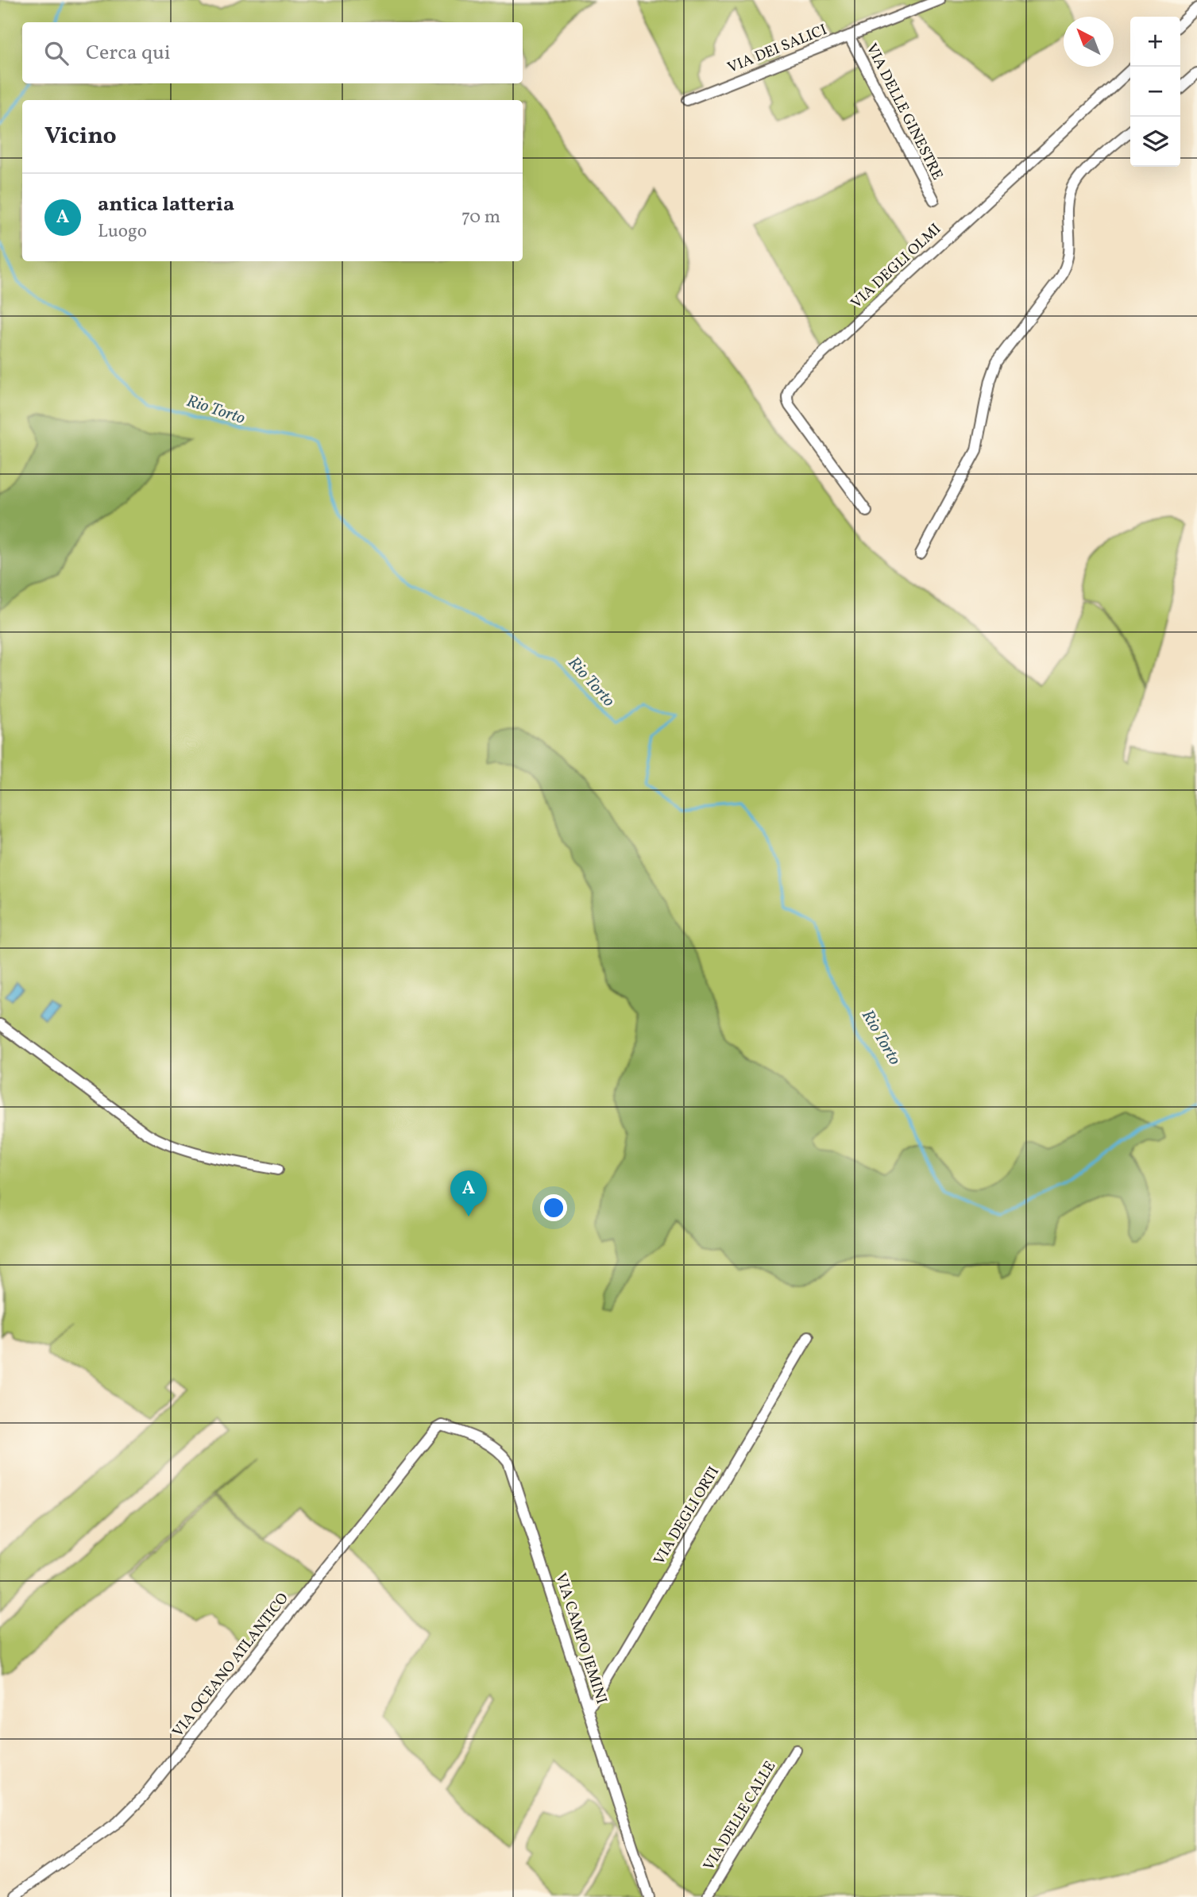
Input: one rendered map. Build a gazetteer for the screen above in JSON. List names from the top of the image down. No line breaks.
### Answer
{"streets":{"street":["VIA DEI SALICI","VIA DELLE GINESTRE","VIA DEGLI OLMI","VIA DEGLI ORTI","VIA CAMPO JEMINI","VIA OCEANO ATLANTICO","VIA DELLE CALLE"]},"crossings":[["VIA DEI SALICI","VIA DELLE GINESTRE"],["VIA DEGLI ORTI","VIA CAMPO JEMINI"],["VIA CAMPO JEMINI","VIA OCEANO ATLANTICO"]],"water":["Rio Torto"],"north":"top left","page":{"map_buttons":["+","−"],"search":"Cerca qui","heading":"Vicino","list":[{"mark":"A","name":"antica latteria","note":"Luogo","value":"70 m"}],"pins":"A"}}
